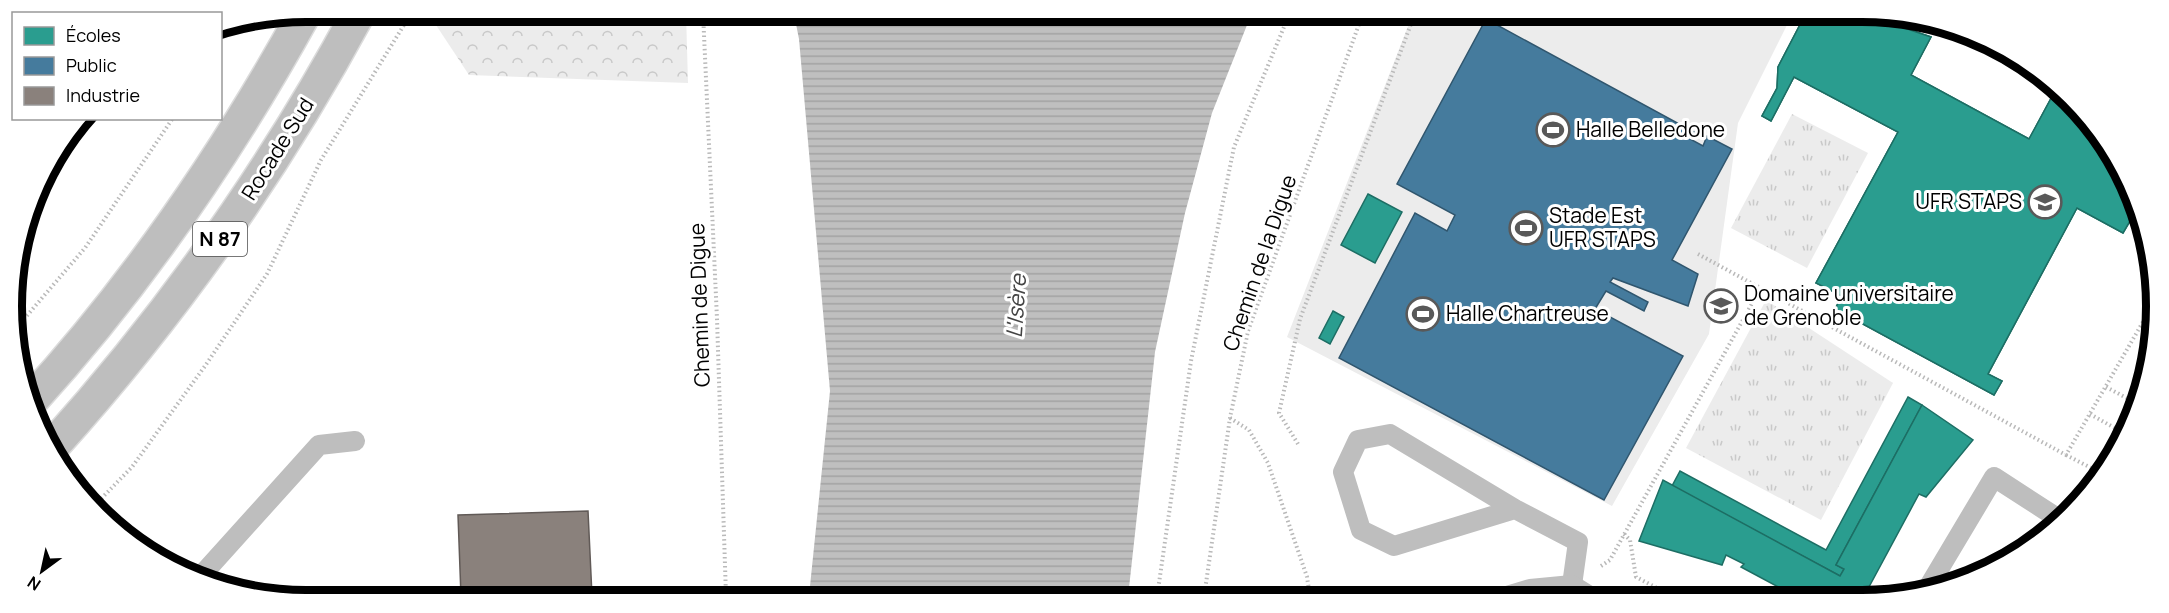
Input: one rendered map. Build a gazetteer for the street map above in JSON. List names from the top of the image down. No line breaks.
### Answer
{"streets":{"highway":["Rocade Sud","N 87"],"path":["Chemin de la Digue","Chemin de Digue"]},"water":["L'Isère"],"places":{"sports":["Halle Belledone","Stade Est UFR STAPS","Halle Chartreuse"],"school or university":["UFR STAPS","Domaine universitaire de Grenoble"]},"legend":["Écoles","Public","Industrie"],"north":"bottom left"}
